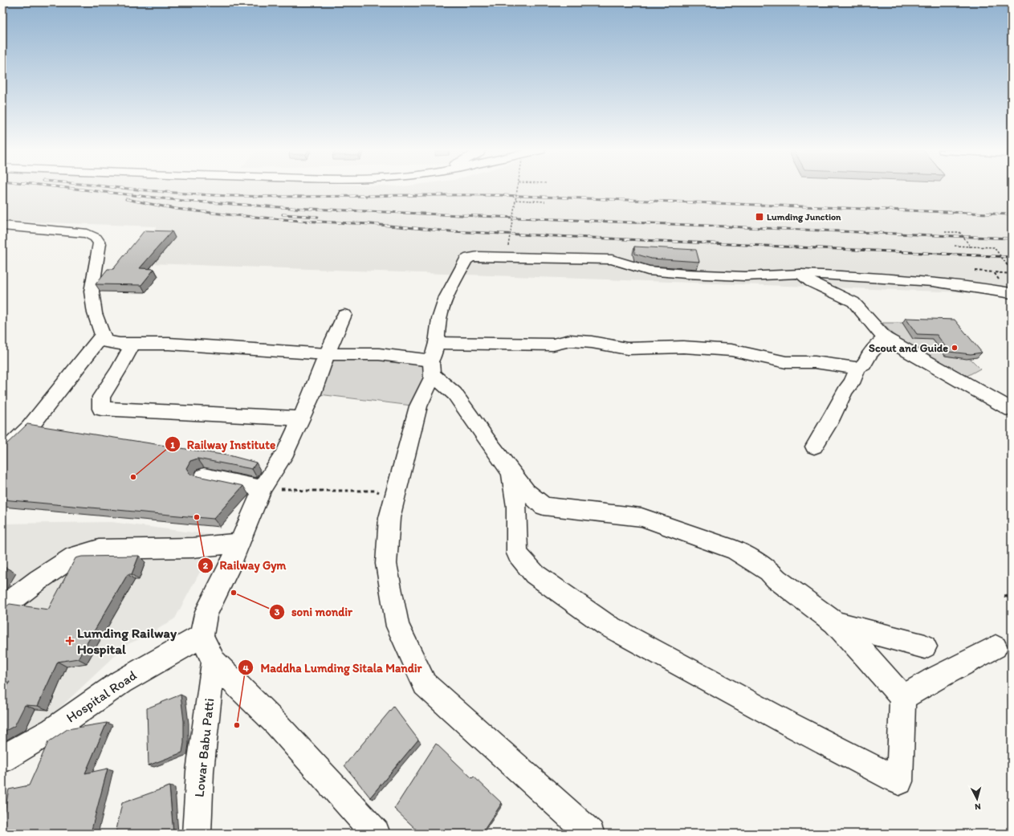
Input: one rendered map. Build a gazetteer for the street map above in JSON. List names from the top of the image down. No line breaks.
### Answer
{"streets":{"street":["Hospital Road","Lowar Babu Patti"]},"places":{"transit":["Lumding Junction"],"other":["Scout and Guide","Railway Institute","Railway Gym","soni mondir","Maddha Lumding Sitala Mandir"],"health":["Lumding Railway Hospital"]},"north":"bottom"}
